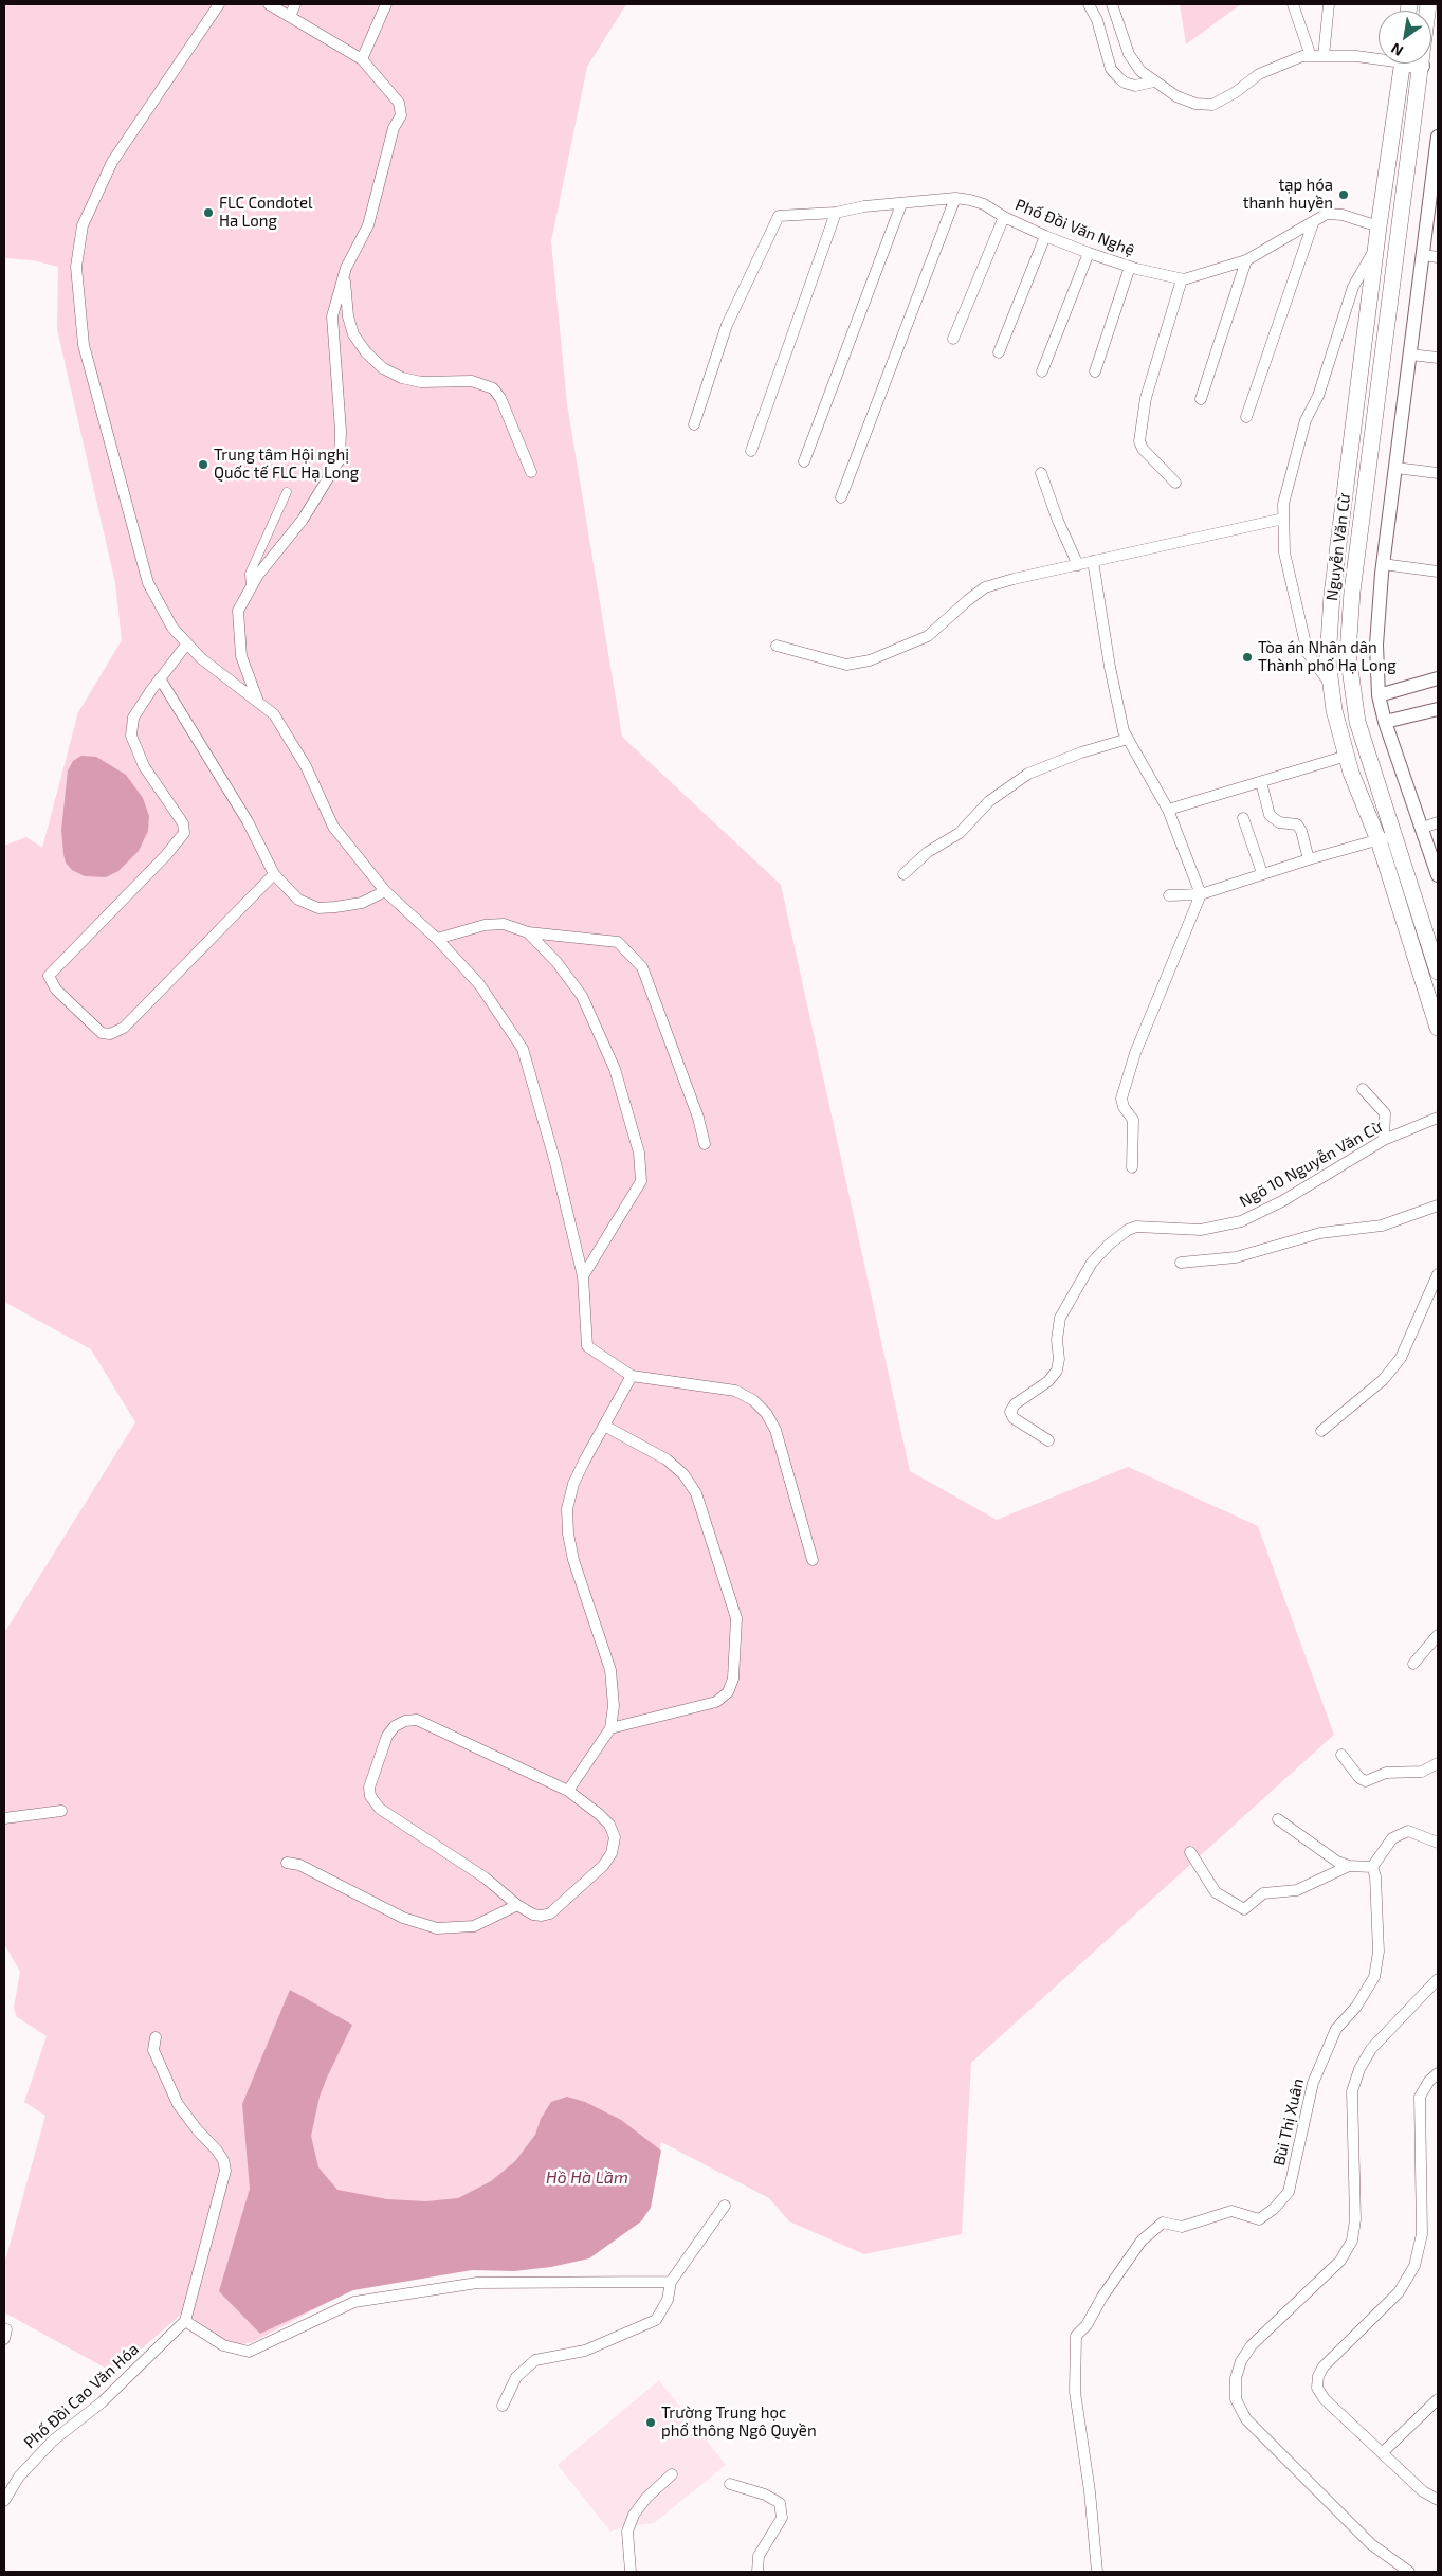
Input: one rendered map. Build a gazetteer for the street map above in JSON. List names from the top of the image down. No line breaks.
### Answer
{"streets":{"main road":["Nguyễn Văn Cừ"],"street":["Phố Đồi Văn Nghệ","Ngõ 10 Nguyễn Văn Cừ","Bùi Thị Xuân","Phố Đồi Cao Văn Hóa"]},"water":["Hồ Hà Lầm"],"places":["tạp hóa thanh huyền","FLC Condotel Ha Long","Trung tâm Hội nghị Quốc tế FLC Hạ Long","Tòa án Nhân dân Thành phố Hạ Long","Trường Trung học phổ thông Ngô Quyền"],"north":"bottom left"}
